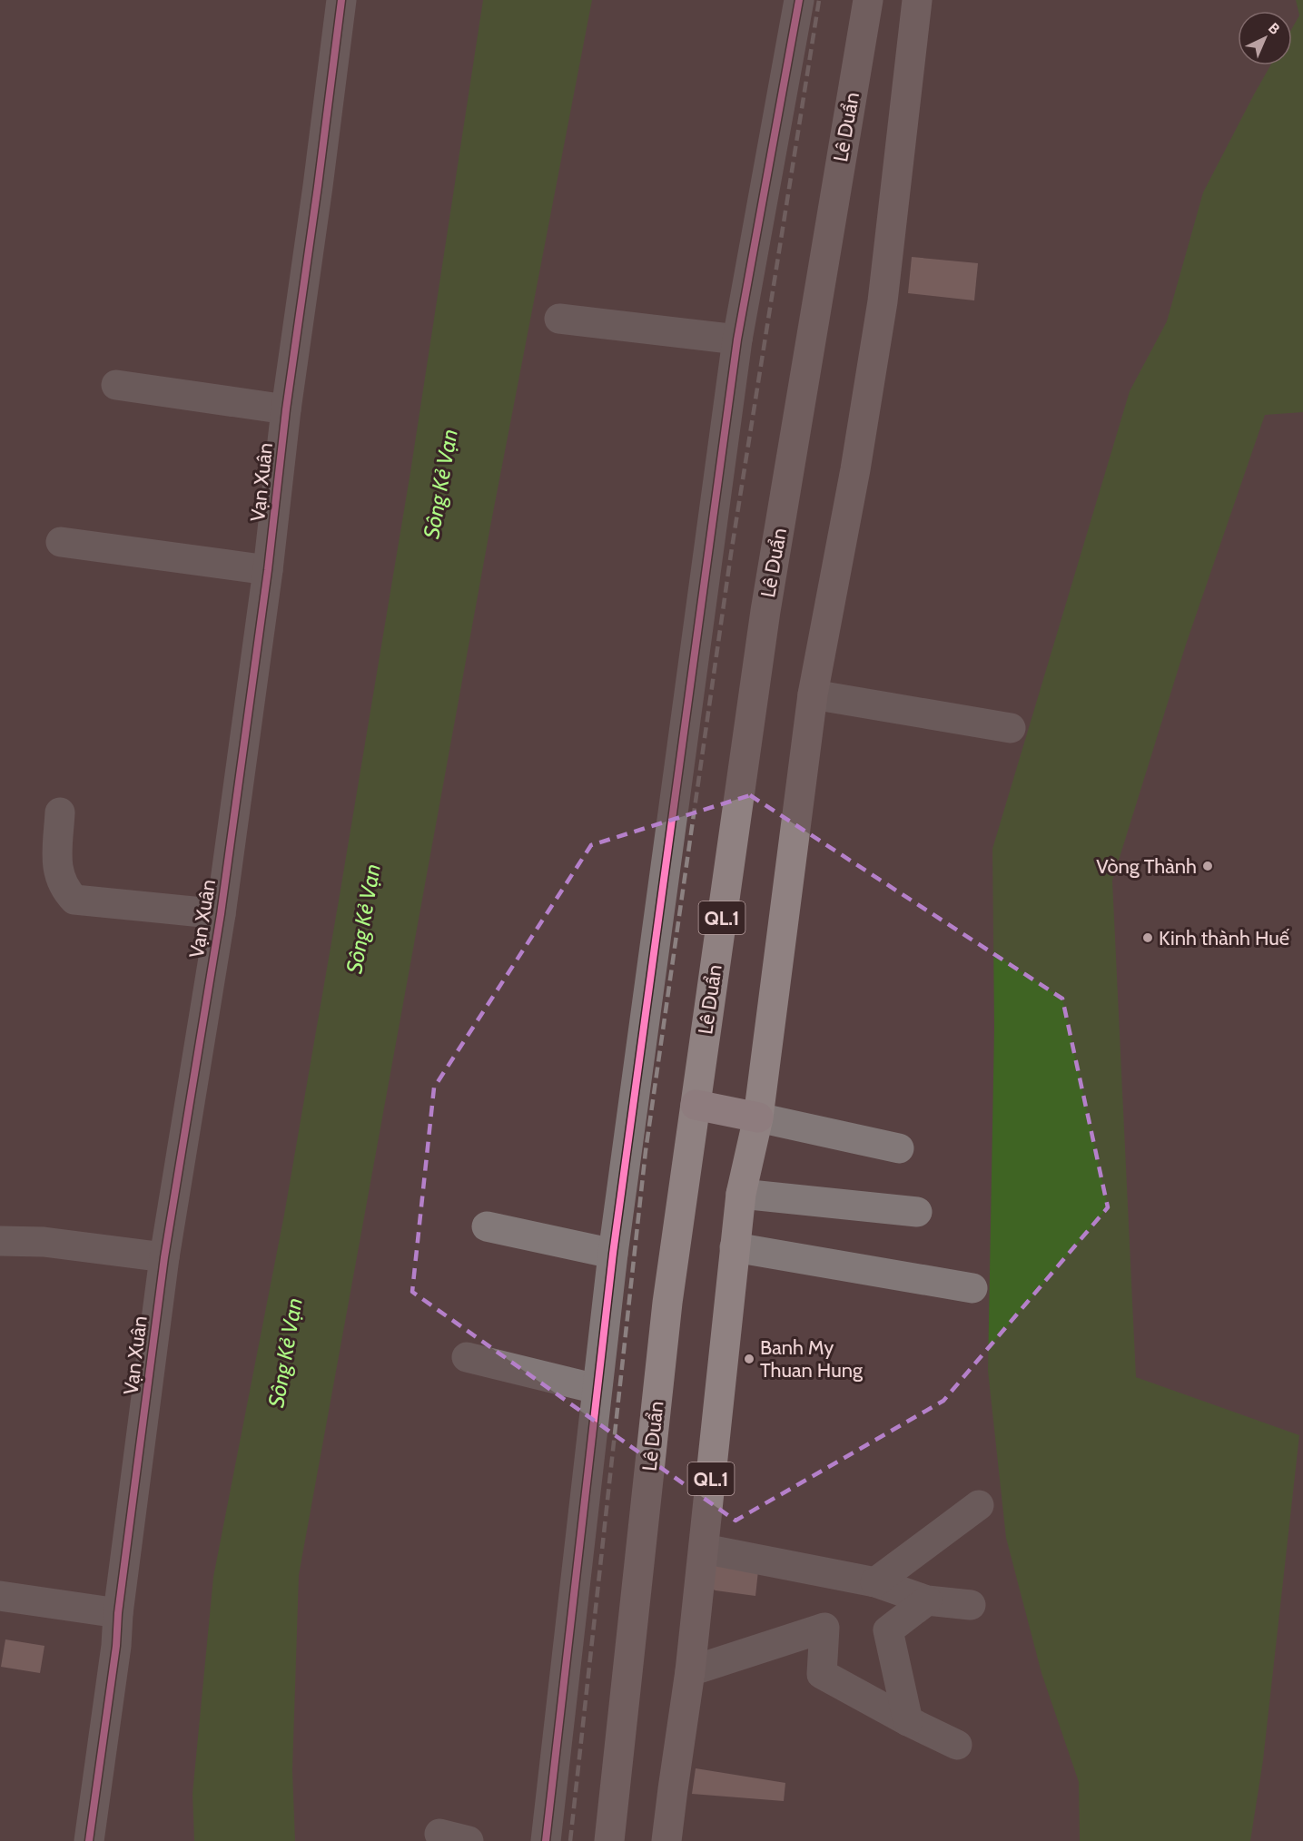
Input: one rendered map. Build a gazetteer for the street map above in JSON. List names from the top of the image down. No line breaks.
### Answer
{"streets":{"main road":["Lê Duẩn","QL.1"],"street":["Vạn Xuân"]},"water":["Sông Kẻ Vạn"],"places":["Vòng Thành","Kinh thành Huế","Banh My Thuan Hung"],"north":"top right"}
